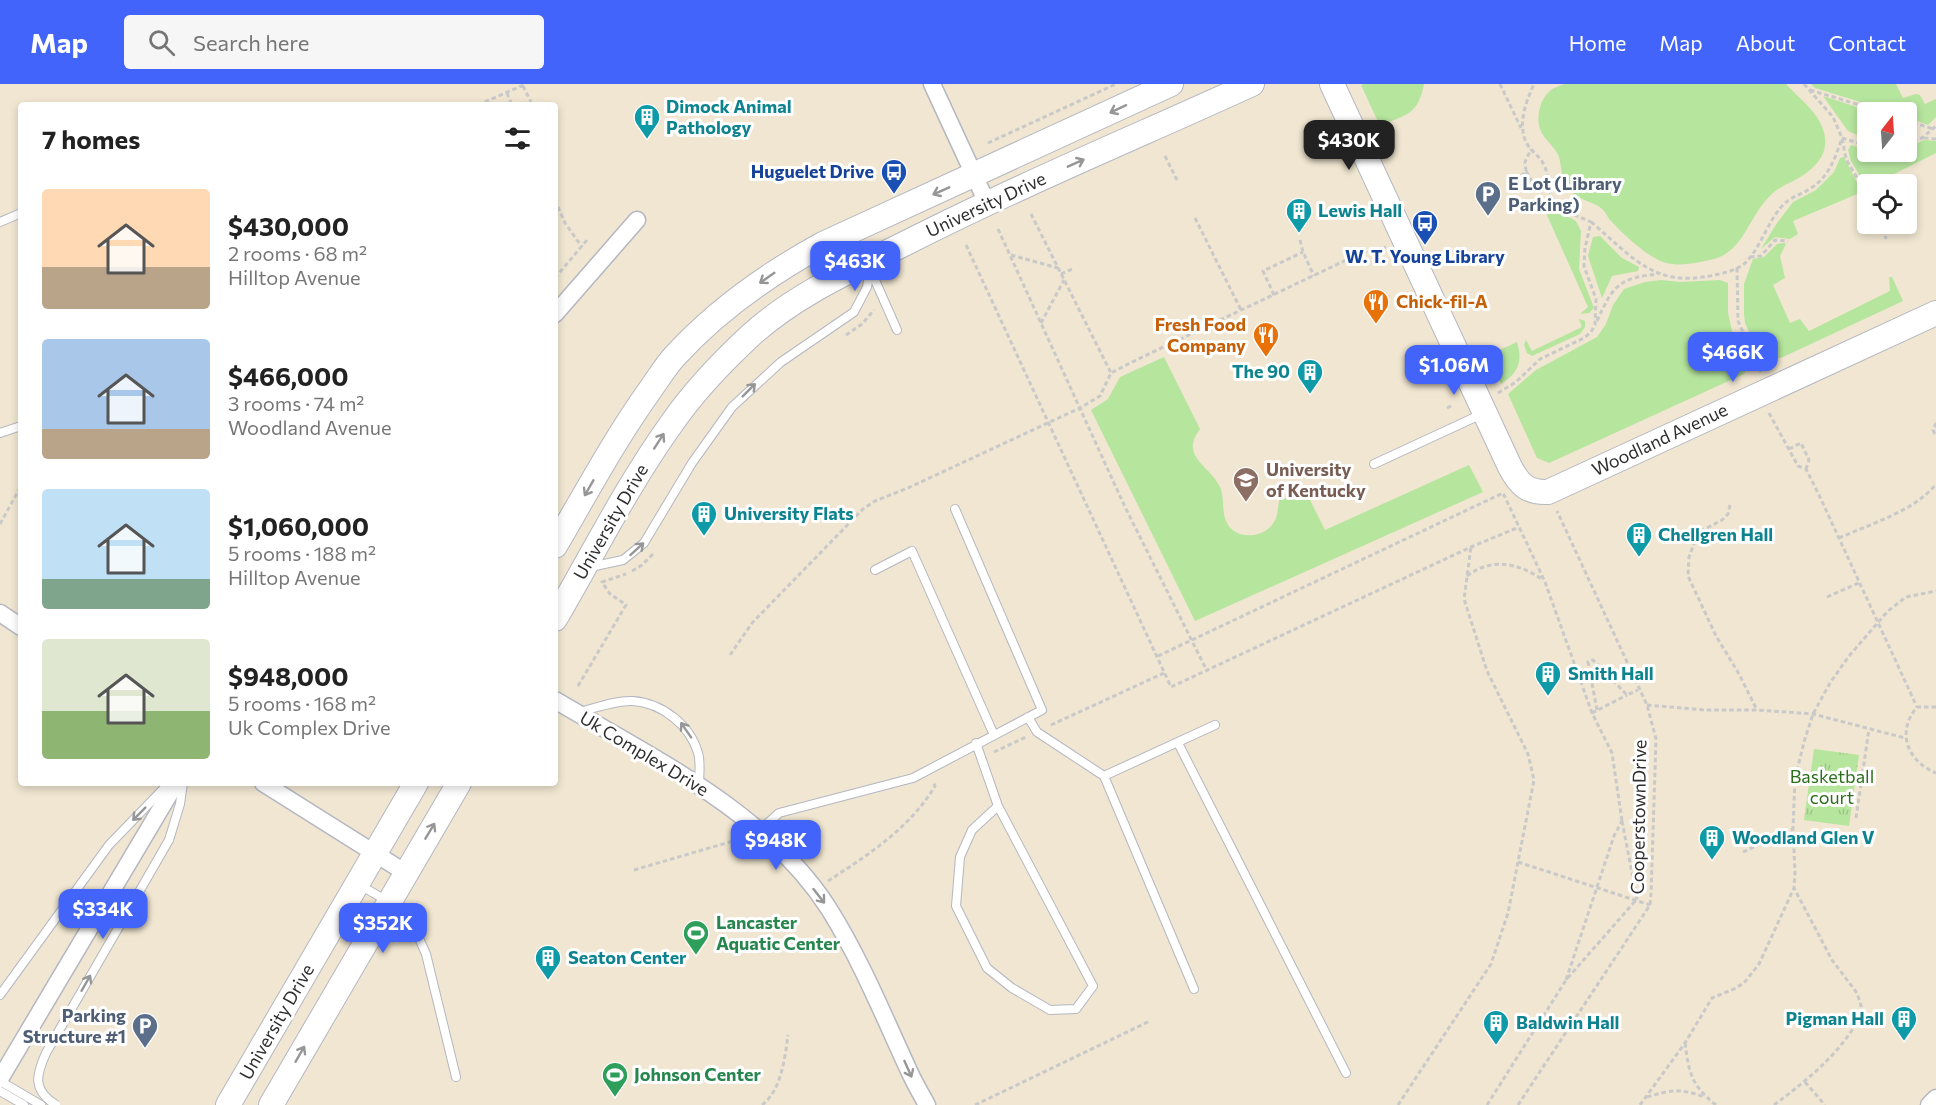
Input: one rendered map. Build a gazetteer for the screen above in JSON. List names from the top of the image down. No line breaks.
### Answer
{"streets":{"street":["University Drive","Woodland Avenue","Uk Complex Drive"],"path":["CooperstownDrive"]},"crossings":[["Woodland Avenue","CooperstownDrive"]],"one_way":["Uk Complex Drive"],"parks":["Basketball court"],"places":{"building":["Dimock Animal Pathology","Lewis Hall","The 90","University Flats","Chellgren Hall","Smith Hall","Woodland Glen V","Seaton Center","Pigman Hall","Baldwin Hall"],"bus stop":["Huguelet Drive","W. T. Young Library"],"parking":["E Lot (Library Parking)","Parking Structure #1"],"restaurant":["Chick-fil-A","Fresh Food Company"],"school or university":["University of Kentucky"],"sports":["Lancaster Aquatic Center","Johnson Center"]},"north":"top","page":{"header":"Map","search":"Search here","nav":["Home","Map","About","Contact"],"heading":"7 homes","price":["$430K","$463K","$466K","$1.06M","$948K","$334K","$352K"],"list":[{"name":"$430,000","note":"2 rooms · 68 m² · Hilltop Avenue"},{"name":"$466,000","note":"3 rooms · 74 m² · Woodland Avenue"},{"name":"$1,060,000","note":"5 rooms · 188 m² · Hilltop Avenue"},{"name":"$948,000","note":"5 rooms · 168 m² · Uk Complex Drive"}]}}
